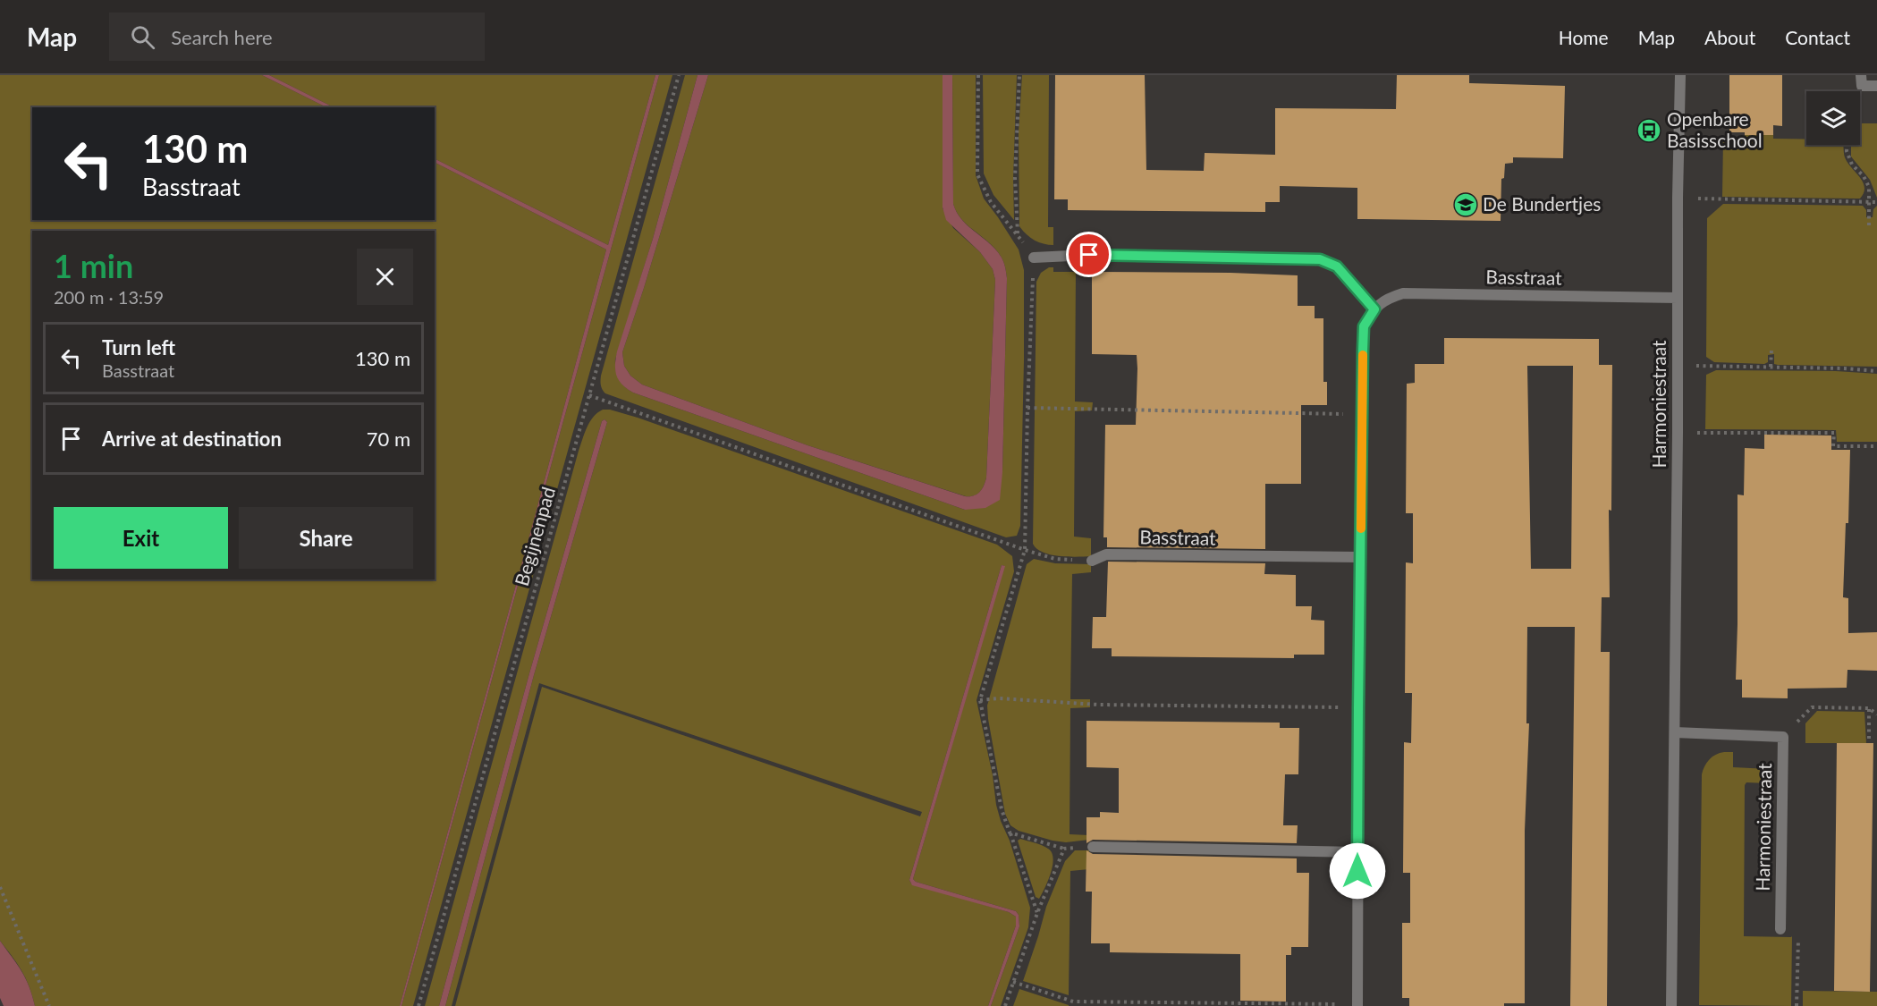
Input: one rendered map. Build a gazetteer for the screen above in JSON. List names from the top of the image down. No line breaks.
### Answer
{"streets":{"street":["Basstraat","Harmoniestraat"],"path":["Begijnenpad"]},"crossings":[["Basstraat","Harmoniestraat"]],"places":{"bus stop":["Openbare Basisschool"],"school or university":["De Bundertjes"]},"page":{"header":"Map","search":"Search here","nav":["Home","Map","About","Contact"],"turn":["130 m","Basstraat"],"heading":["1 min","200 m · 13:59"],"list":[{"name":"Turn left","note":"Basstraat","value":"130 m"},{"name":"Arrive at destination","value":"70 m"}],"buttons":["Exit","Share"]}}
